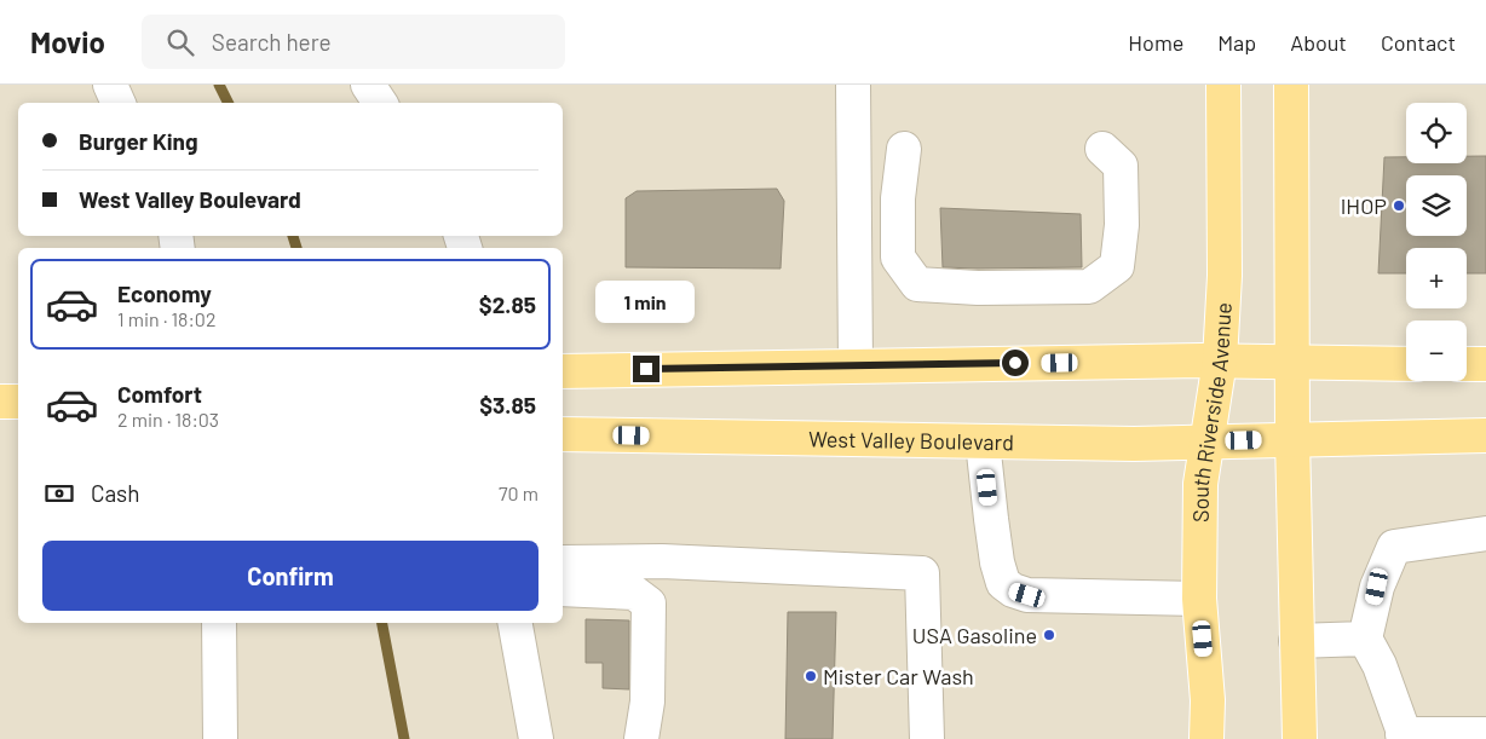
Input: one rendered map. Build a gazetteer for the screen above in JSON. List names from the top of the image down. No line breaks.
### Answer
{"streets":{"main road":["South Riverside Avenue","West Valley Boulevard"]},"crossings":[["South Riverside Avenue","West Valley Boulevard"]],"places":["IHOP","USA Gasoline","Mister Car Wash"],"page":{"header":"Movio","search":"Search here","nav":["Home","Map","About","Contact"],"map_buttons":["+","−"],"banner":["Burger King","West Valley Boulevard"],"list":[{"name":"Economy","note":"1 min · 18:02","value":"$2.85"},{"name":"Comfort","note":"2 min · 18:03","value":"$3.85"}],"bubble":"1 min","pay":["Cash","70 m"],"buttons":"Confirm"}}
